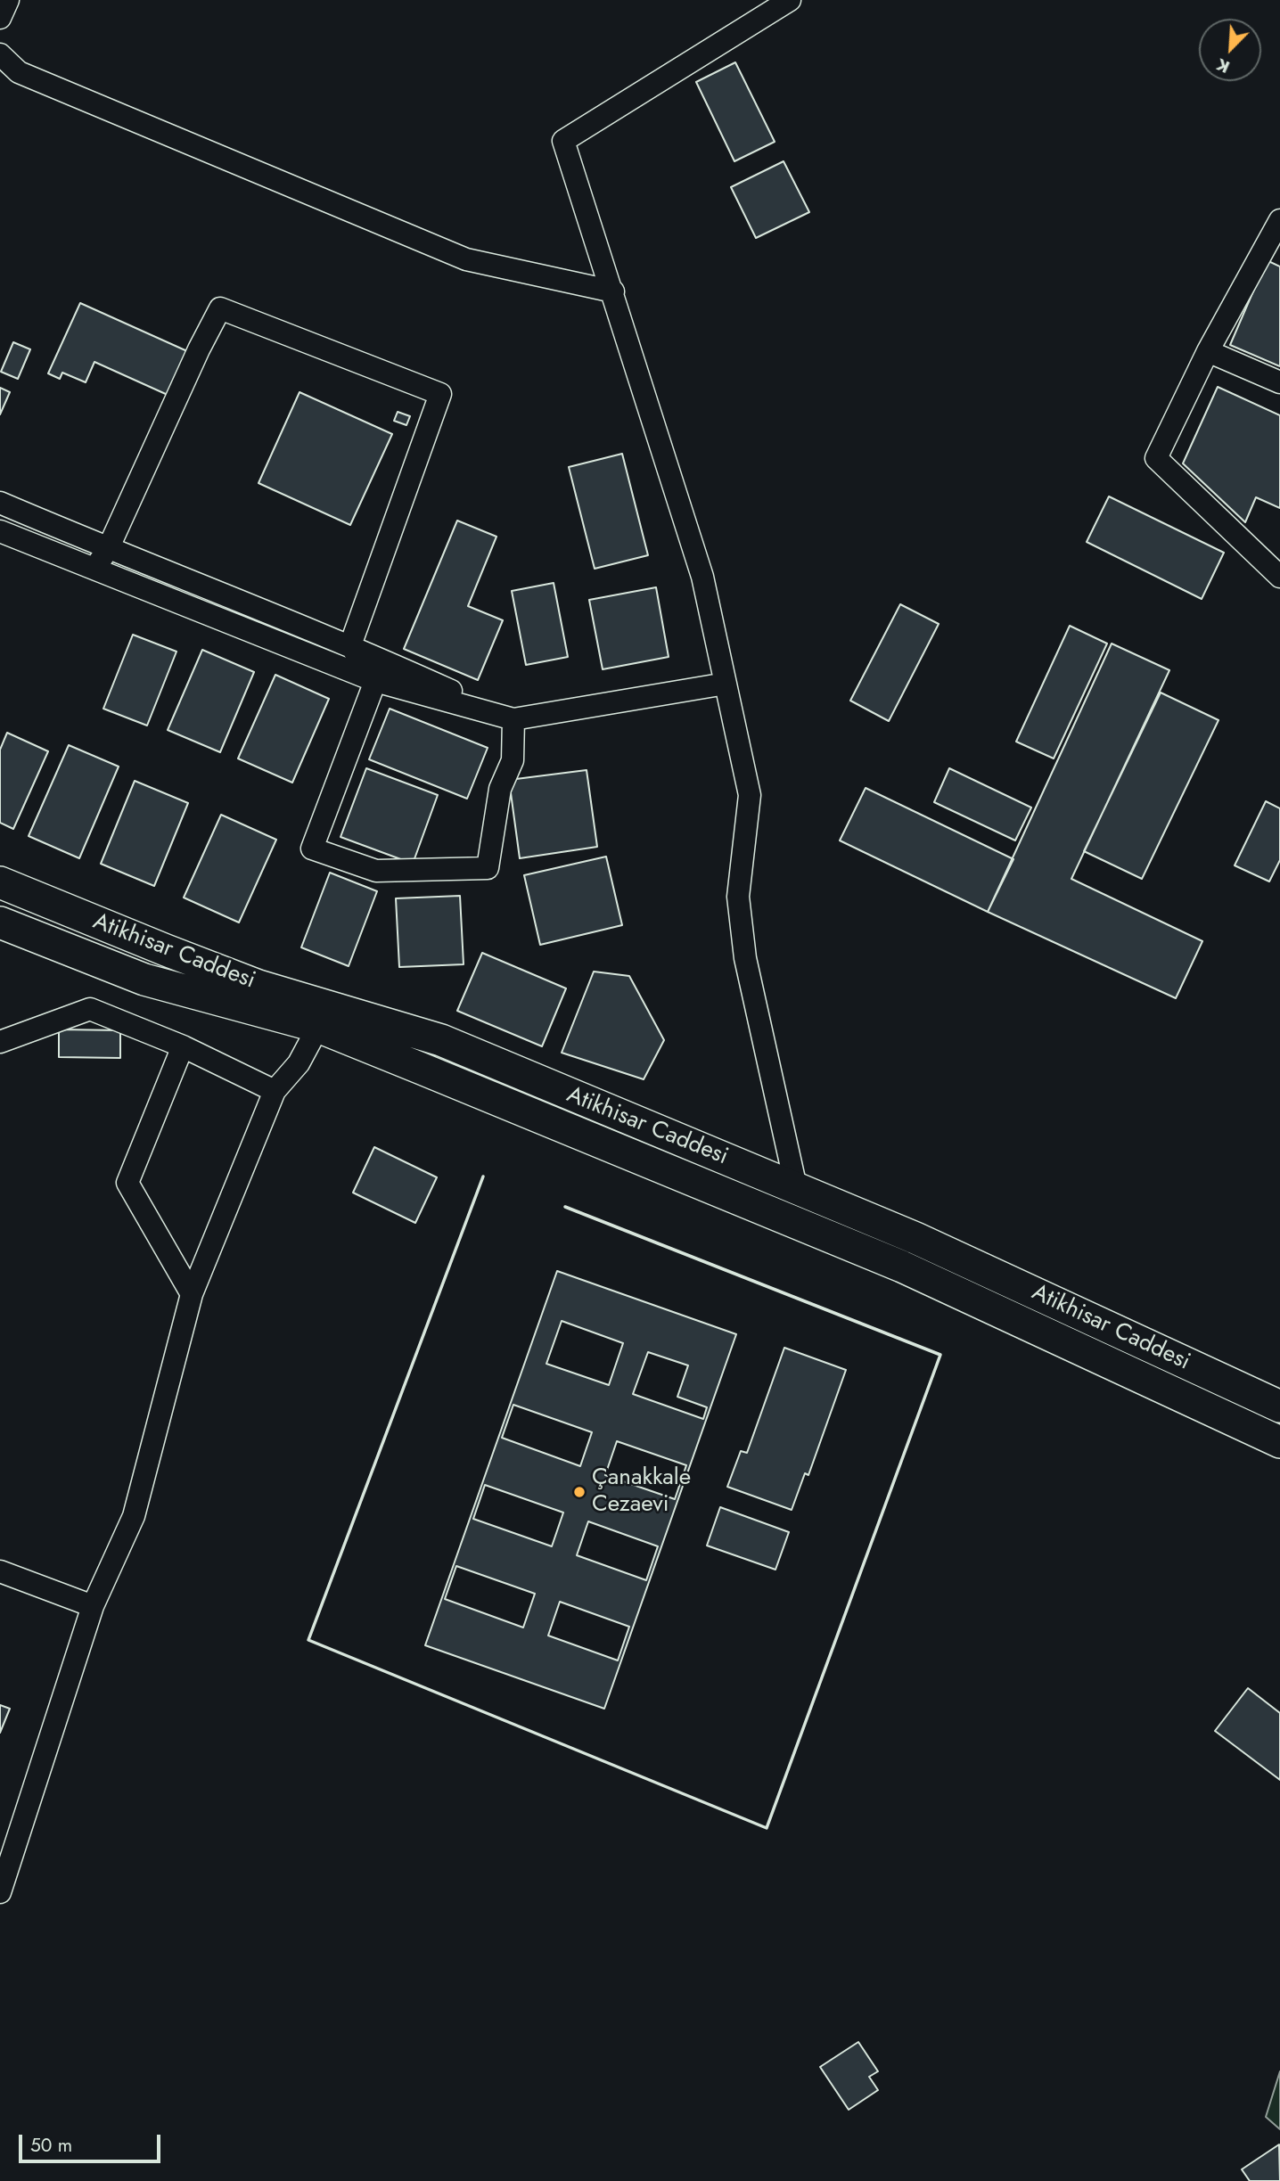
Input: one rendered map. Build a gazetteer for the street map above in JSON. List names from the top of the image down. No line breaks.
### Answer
{"streets":{"highway":["Atikhisar Caddesi"]},"places":["Çanakkale Cezaevi"],"scale_bar":"50 m","north":"bottom left"}
